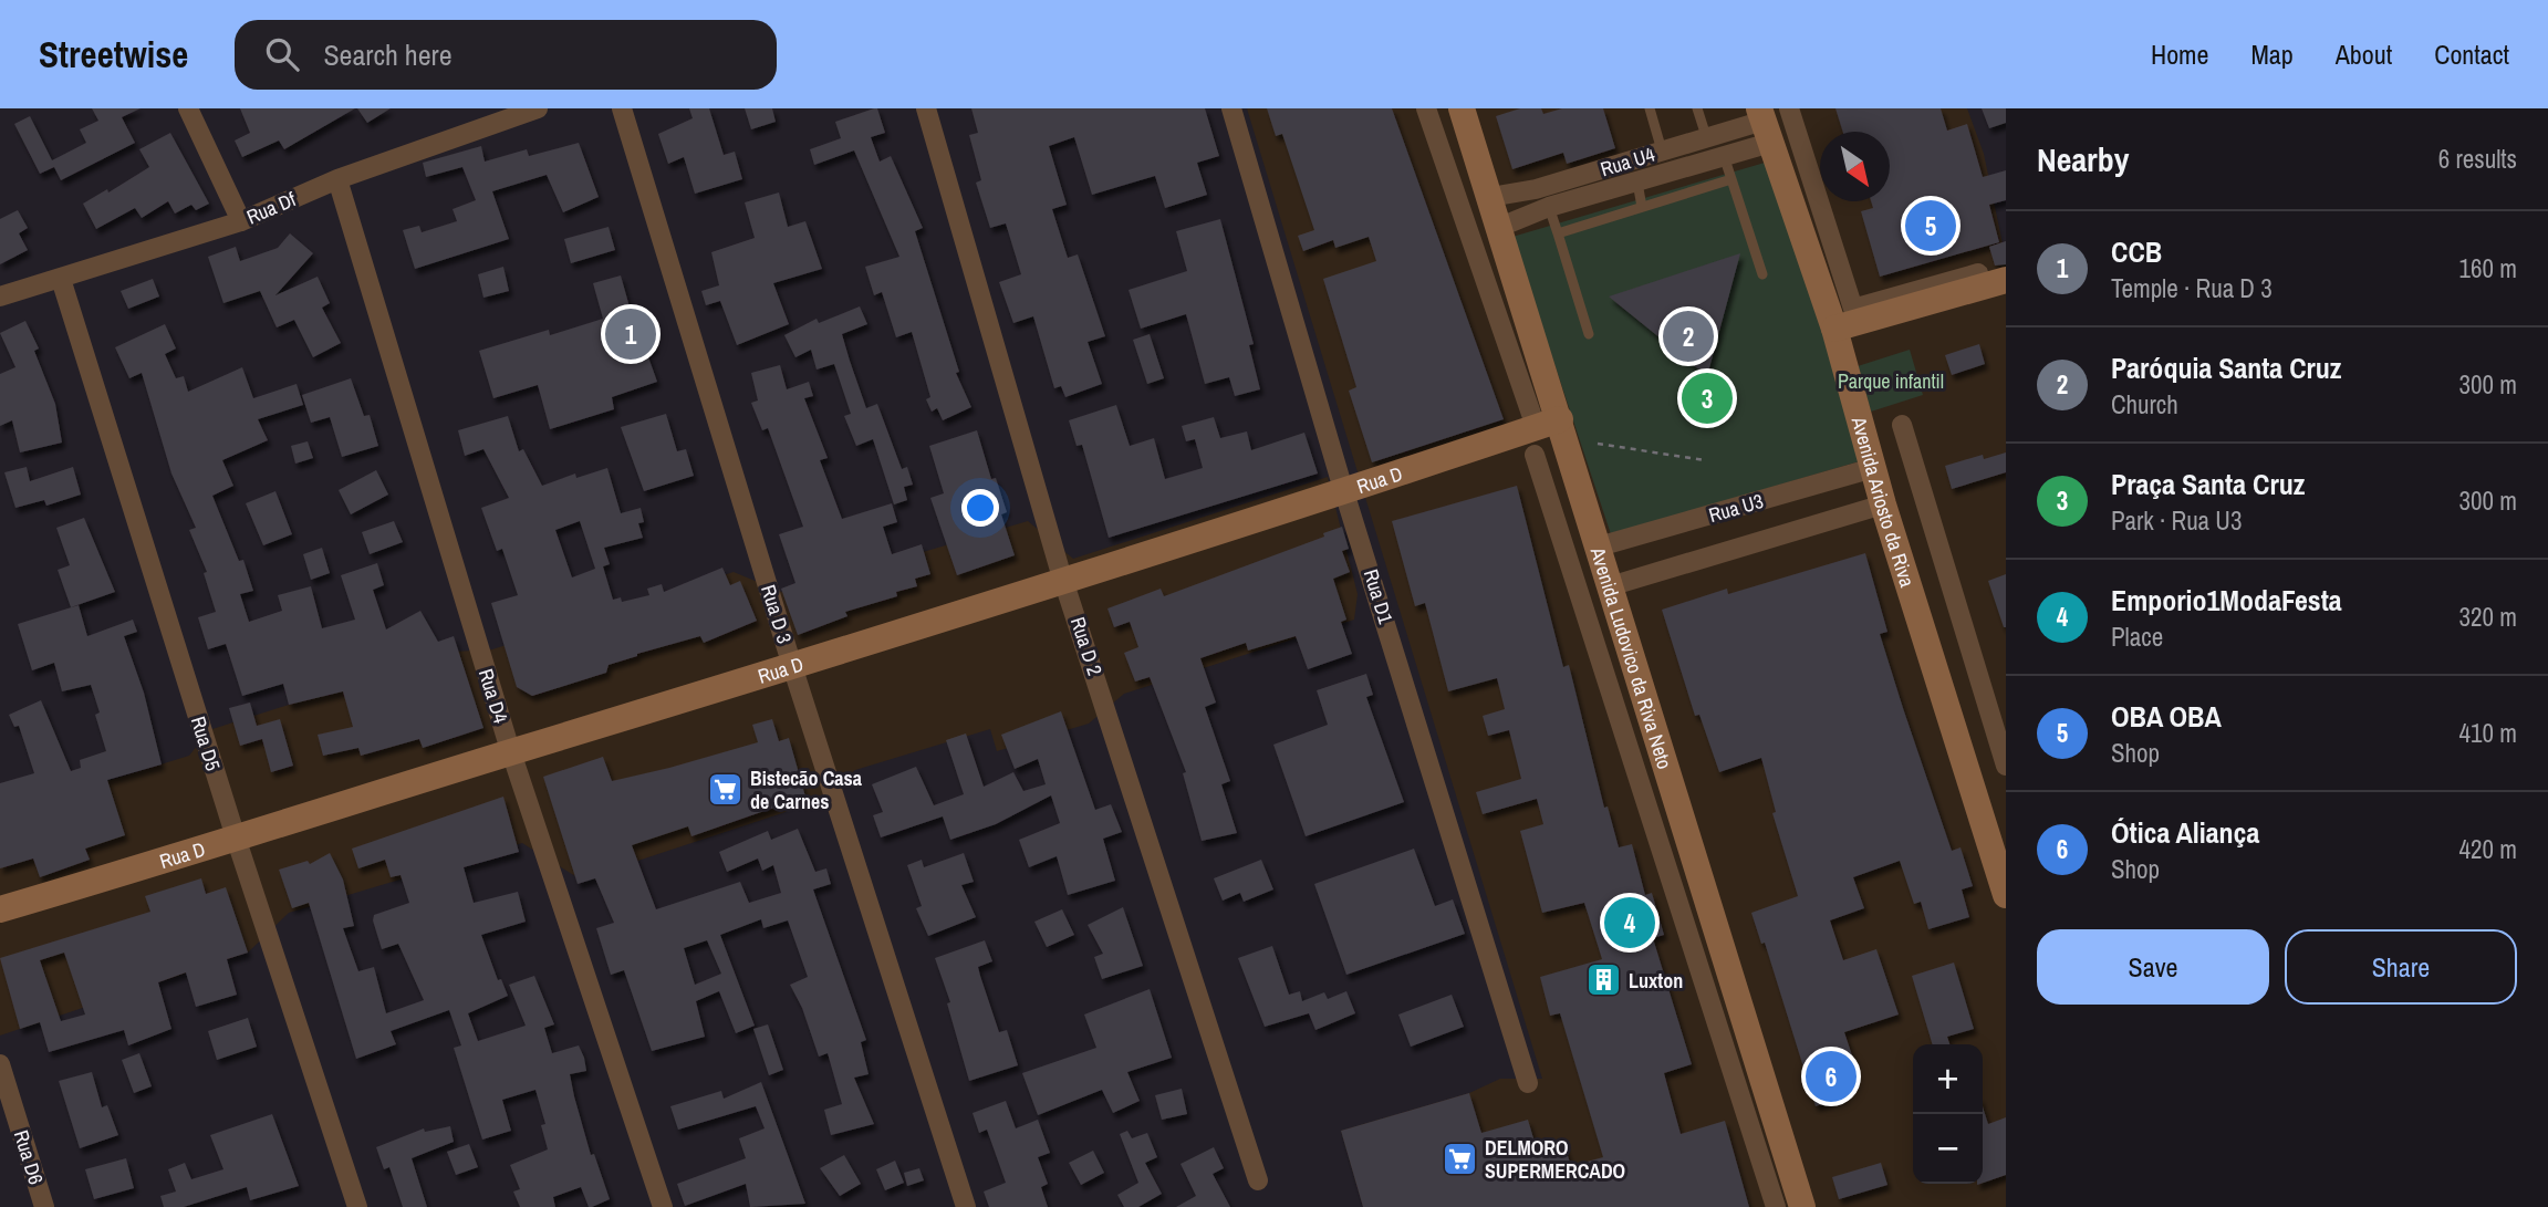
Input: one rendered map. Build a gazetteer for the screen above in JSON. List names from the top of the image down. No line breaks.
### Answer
{"streets":{"street":["Rua U4","Rua Df","Rua D","Avenida Ariosto da Riva","Rua U3","Rua D1","Rua D 3","Rua D 2","Avenida Ludovico da Riva Neto","Rua D4","Rua D5","Rua D6"]},"crossings":[["Rua U4","Avenida Ariosto da Riva"],["Rua U4","Avenida Ludovico da Riva Neto"],["Rua Df","Rua D4"],["Rua Df","Rua D5"],["Rua D","Rua D1"],["Rua D","Rua D 3"],["Rua D","Rua D 2"],["Rua D","Avenida Ludovico da Riva Neto"],["Rua D","Rua D4"],["Rua D","Rua D5"],["Avenida Ariosto da Riva","Rua U3"],["Rua U3","Avenida Ludovico da Riva Neto"]],"parks":["Parque infantil"],"places":{"supermarket":["Bistecão Casa de Carnes","DELMORO SUPERMERCADO"],"building":["Luxton"]},"north":"bottom right","page":{"header":"Streetwise","search":"Search here","nav":["Home","Map","About","Contact"],"heading":["Nearby","6 results"],"pins":["5","1","2","3","4","6"],"list":[{"mark":"1","name":"CCB","note":"Temple · Rua D 3","value":"160 m"},{"mark":"2","name":"Paróquia Santa Cruz","note":"Church","value":"300 m"},{"mark":"3","name":"Praça Santa Cruz","note":"Park · Rua U3","value":"300 m"},{"mark":"4","name":"Emporio1ModaFesta","note":"Place","value":"320 m"},{"mark":"5","name":"OBA OBA","note":"Shop","value":"410 m"},{"mark":"6","name":"Ótica Aliança","note":"Shop","value":"420 m"}],"buttons":["Save","Share"],"map_buttons":["+","−"]}}
